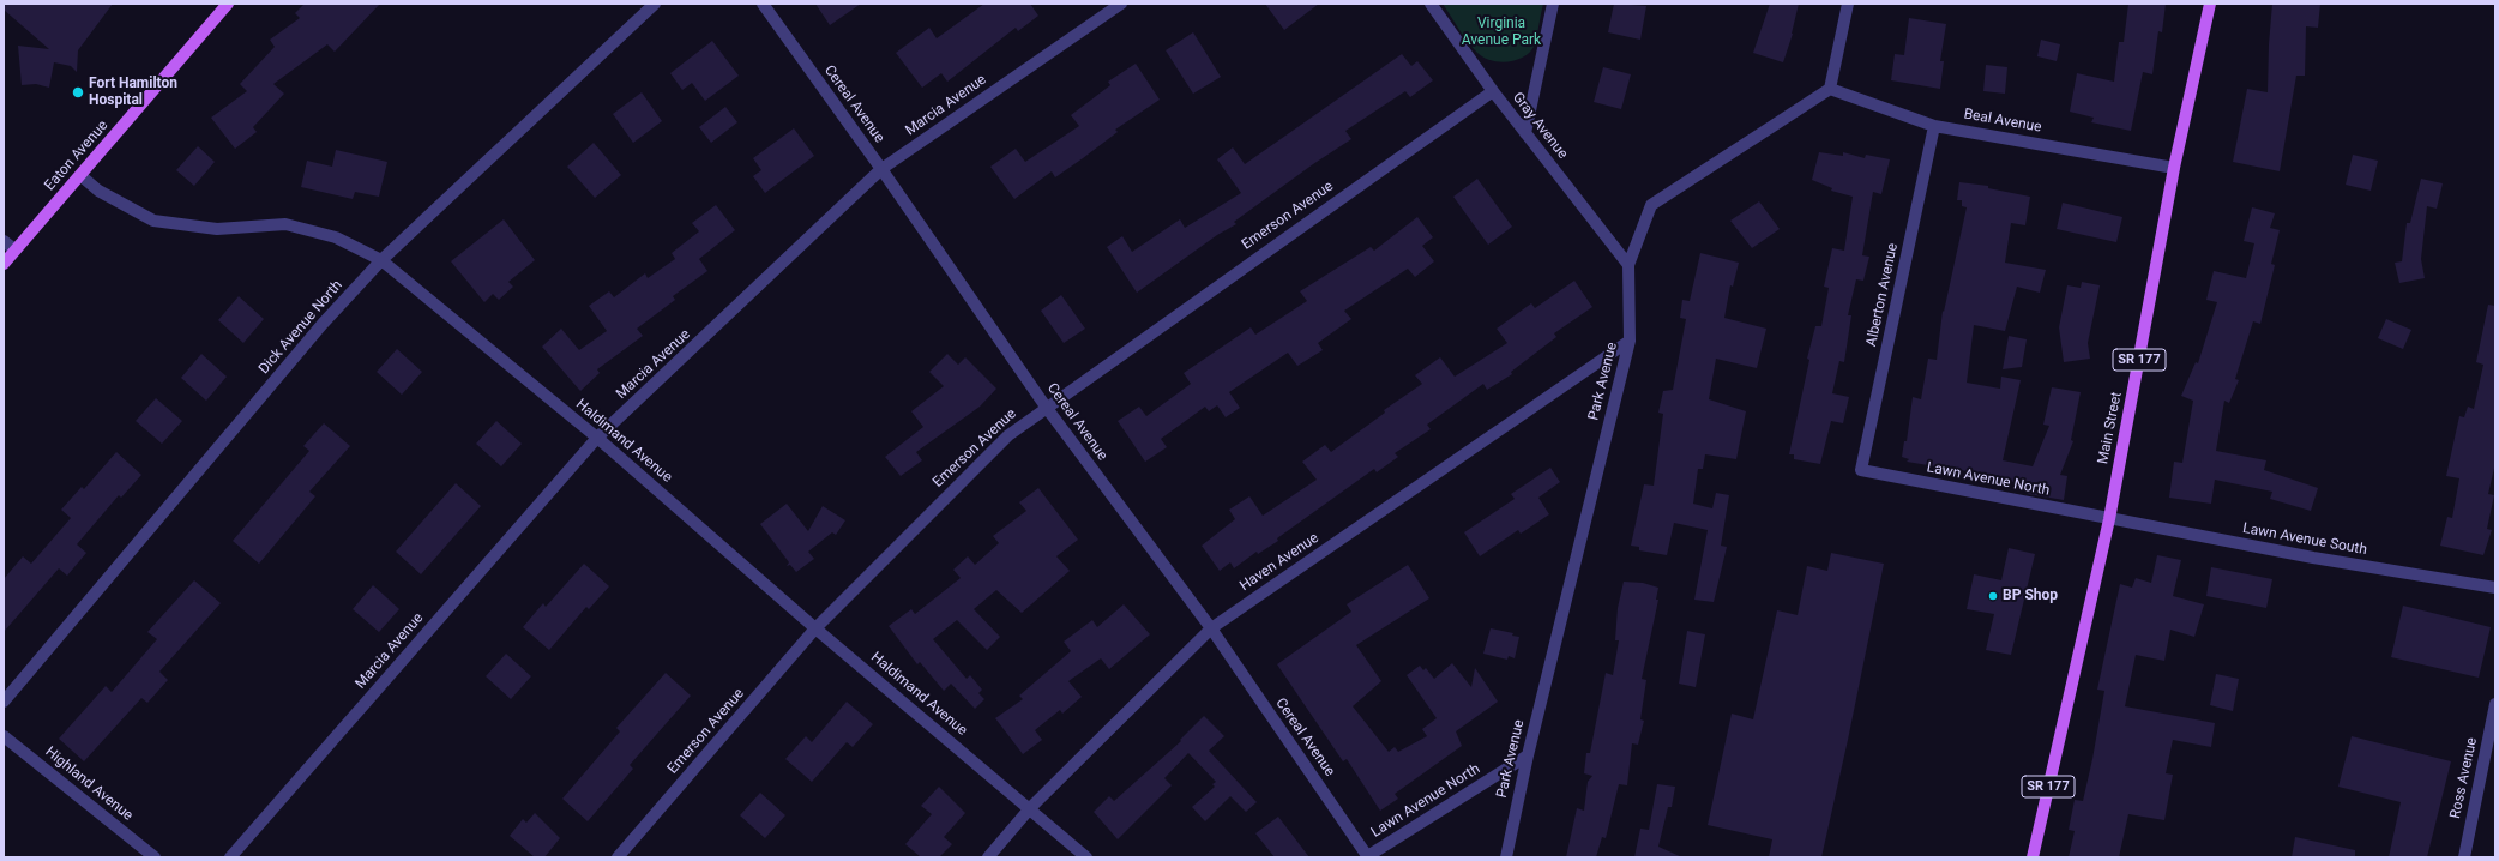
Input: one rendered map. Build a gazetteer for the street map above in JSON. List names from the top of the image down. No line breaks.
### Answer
{"streets":{"main road":["Eaton Avenue","SR 177","Main Street"],"street":["Cereal Avenue","Marcia Avenue","Beal Avenue","Gray Avenue","Emerson Avenue","Alberton Avenue","Dick Avenue North","Park Avenue","Haldimand Avenue","Lawn Avenue North","Lawn Avenue South","Haven Avenue","Ross Avenue","Highland Avenue"]},"crossings":[["Cereal Avenue","Marcia Avenue"],["Cereal Avenue","Emerson Avenue"],["Cereal Avenue","Lawn Avenue North"],["Cereal Avenue","Haven Avenue"],["Marcia Avenue","Haldimand Avenue"],["Beal Avenue","Alberton Avenue"],["Beal Avenue","Park Avenue"],["Beal Avenue","Main Street"],["Gray Avenue","Emerson Avenue"],["Gray Avenue","Park Avenue"],["Eaton Avenue","Haldimand Avenue"],["Emerson Avenue","Haldimand Avenue"],["Alberton Avenue","Lawn Avenue North"],["Dick Avenue North","Haldimand Avenue"],["Park Avenue","Lawn Avenue North"],["Park Avenue","Haven Avenue"],["Main Street","Lawn Avenue North"],["Main Street","Lawn Avenue South"],["Haldimand Avenue","Haven Avenue"],["Lawn Avenue North","Lawn Avenue South"]],"parks":["Virginia Avenue Park"],"places":["Fort Hamilton Hospital","BP Shop"]}
